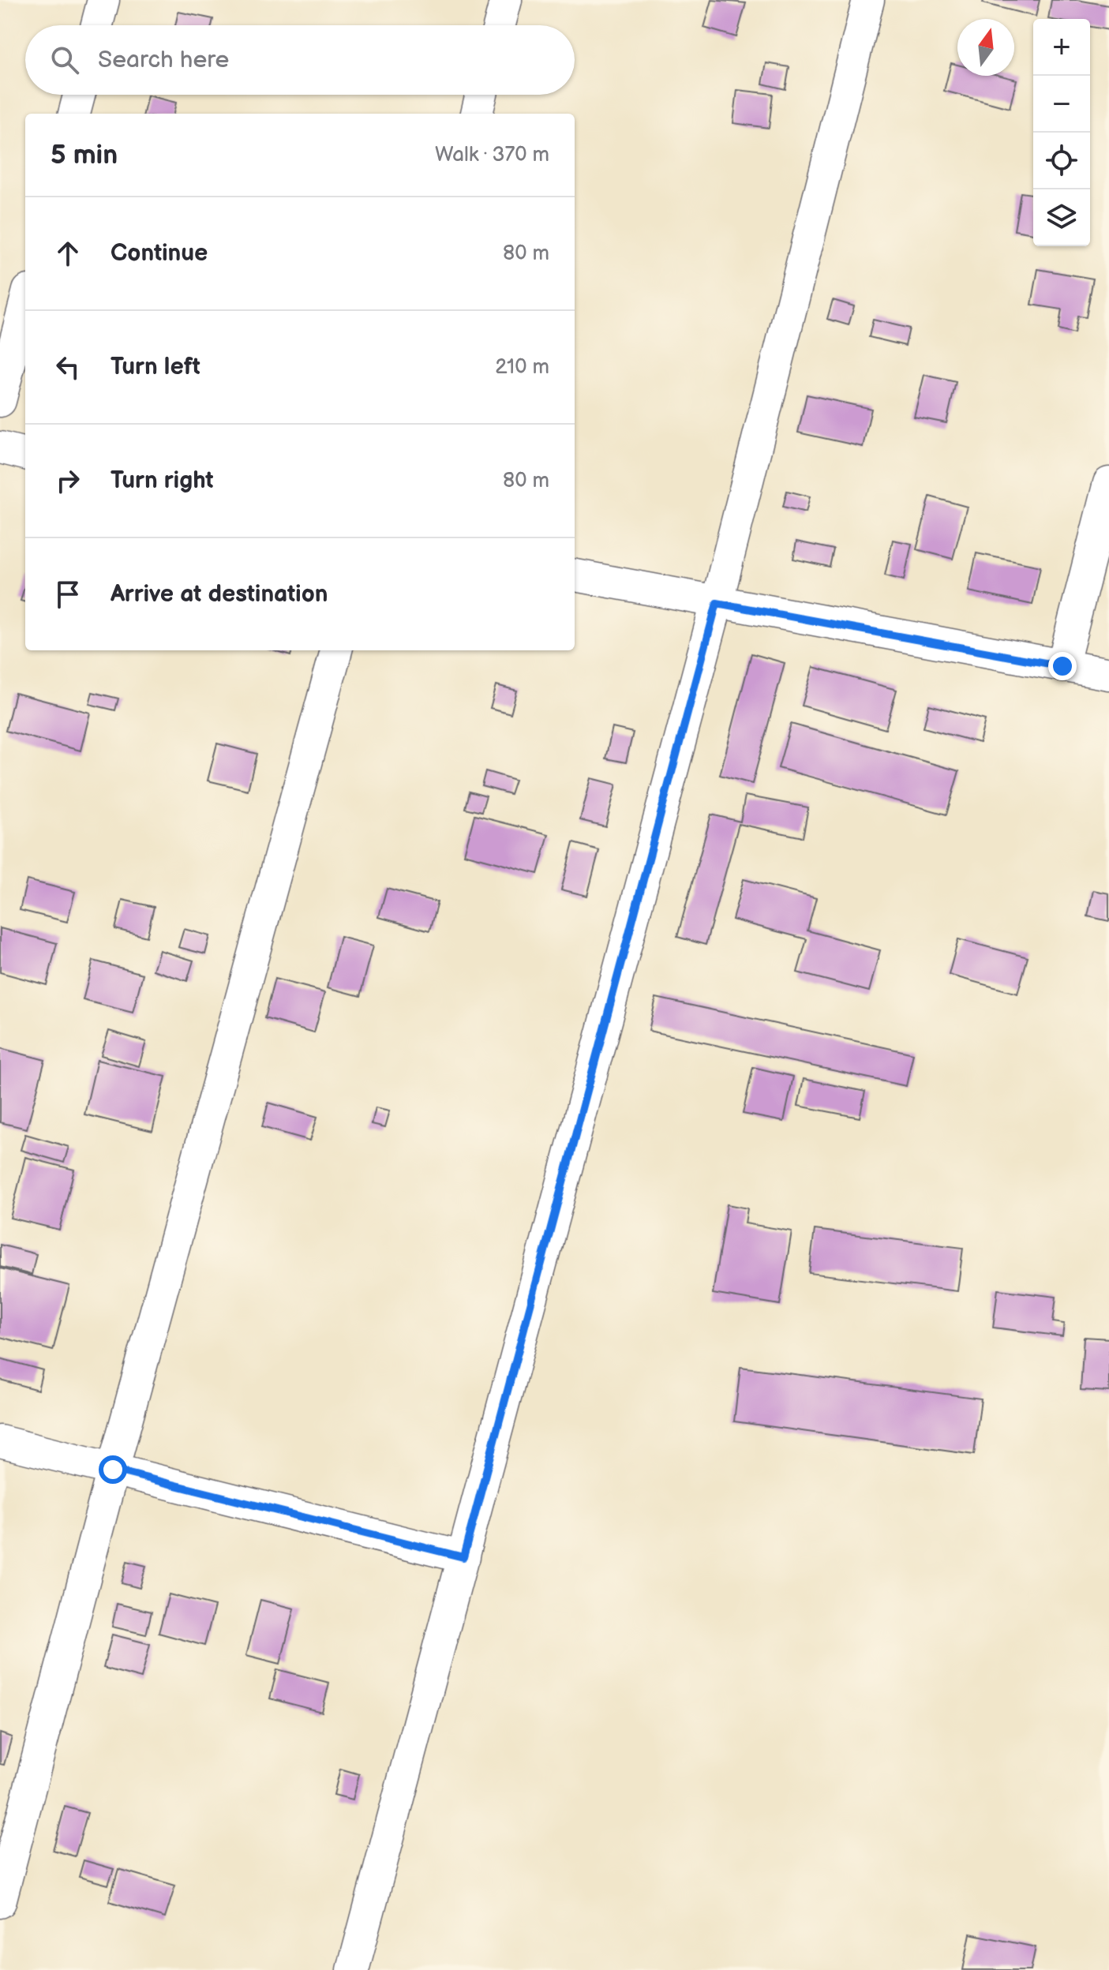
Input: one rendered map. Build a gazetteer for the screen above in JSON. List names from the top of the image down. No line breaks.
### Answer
{"north":"top","page":{"map_buttons":["+","−"],"search":"Search here","heading":["5 min","Walk · 370 m"],"list":[["Continue","80 m"],["Turn left","210 m"],["Turn right","80 m"],"Arrive at destination"]}}
